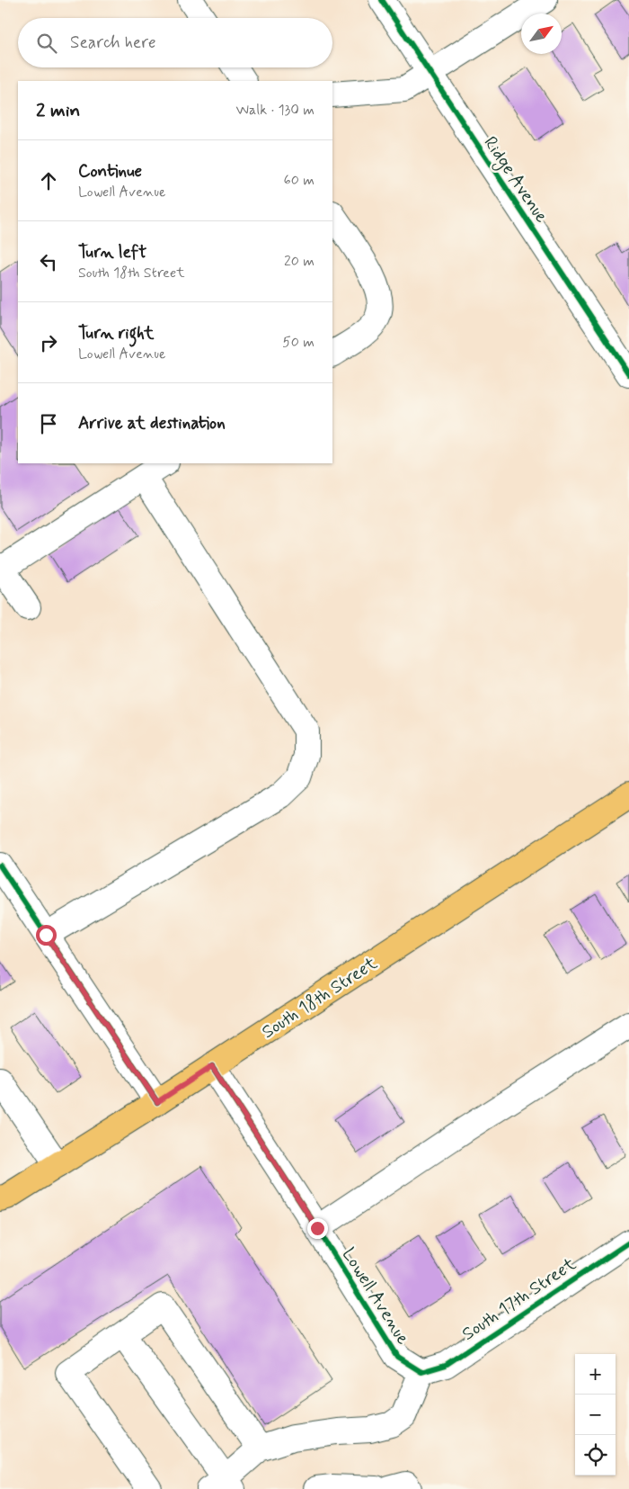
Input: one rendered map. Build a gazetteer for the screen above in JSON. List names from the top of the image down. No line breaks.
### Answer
{"streets":{"main road":["South 18th Street"],"street":["Ridge Avenue","Lowell Avenue","South 17th Street"]},"crossings":[["South 18th Street","Lowell Avenue"],["Lowell Avenue","South 17th Street"]],"north":"top right","page":{"search":"Search here","heading":["2 min","Walk · 130 m"],"list":[["Continue","Lowell Avenue","60 m"],["Turn left","South 18th Street","20 m"],["Turn right","Lowell Avenue","50 m"],"Arrive at destination"],"map_buttons":["+","−"]}}
